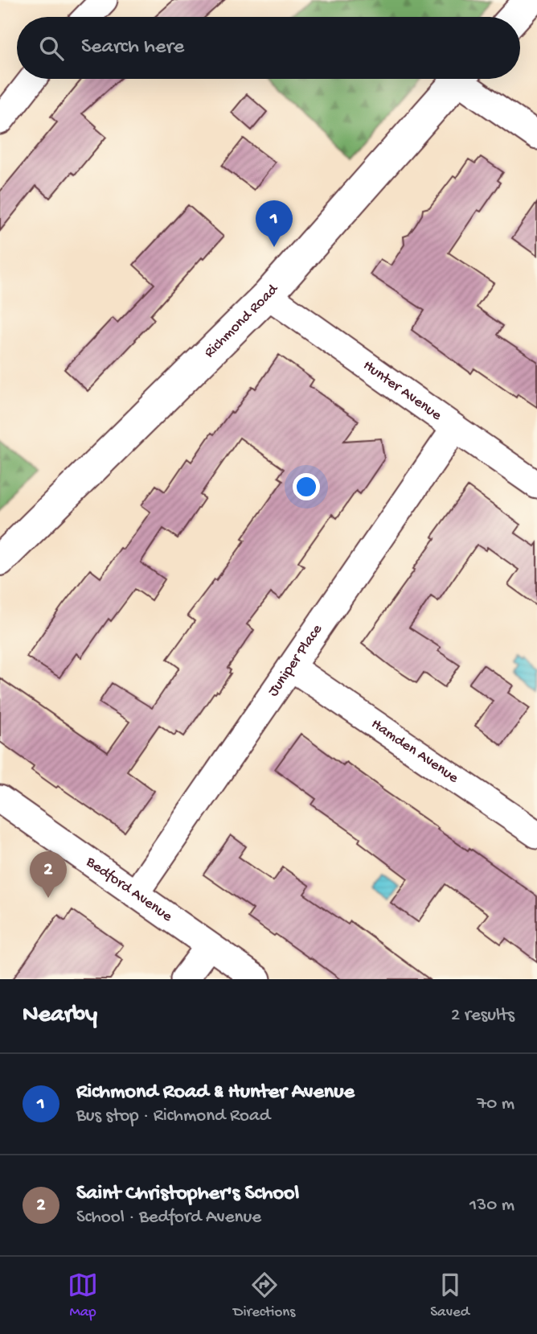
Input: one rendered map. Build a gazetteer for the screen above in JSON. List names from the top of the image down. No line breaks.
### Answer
{"streets":{"main road":["Richmond Road"],"street":["Hunter Avenue","Juniper Place","Hamden Avenue","Bedford Avenue"]},"crossings":[["Richmond Road","Hunter Avenue"],["Hunter Avenue","Juniper Place"],["Juniper Place","Hamden Avenue"],["Juniper Place","Bedford Avenue"]],"page":{"search":"Search here","pins":["1","2"],"heading":["Nearby","2 results"],"list":[{"mark":"1","name":"Richmond Road & Hunter Avenue","note":"Bus stop · Richmond Road","value":"70 m"},{"mark":"2","name":"Saint Christopher's School","note":"School · Bedford Avenue","value":"130 m"}],"nav":["Map","Directions","Saved"]}}
